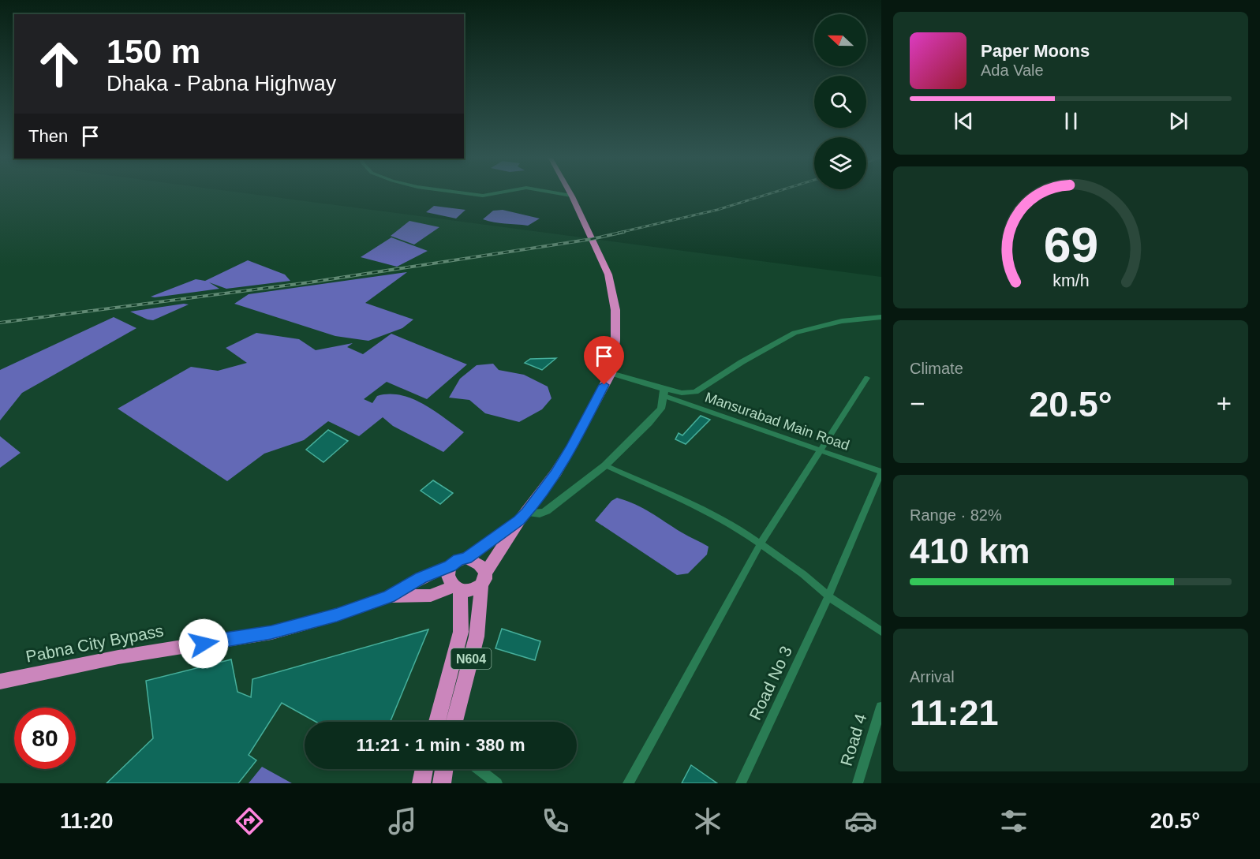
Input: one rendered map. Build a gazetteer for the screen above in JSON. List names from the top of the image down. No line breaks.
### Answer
{"streets":{"highway":["Pabna City Bypass","N604"],"street":["Mansurabad Main Road","Road No 3","Road 4"]},"crossings":[["Mansurabad Main Road","Road No 3"],["Pabna City Bypass","N604"]],"north":"left","page":{"turn":["150 m","Dhaka - Pabna Highway"],"song":["Paper Moons","Ada Vale"],"then":"Then","tile":["Climate",["Range · 82%","410 km"],["Arrival","11:21"]],"heat":["−","20.5°","+"],"limit":"80","trip":"11:21 · 1 min · 380 m","tabs":["11:20","20.5°"],"gauge":["69","km/h"]}}
